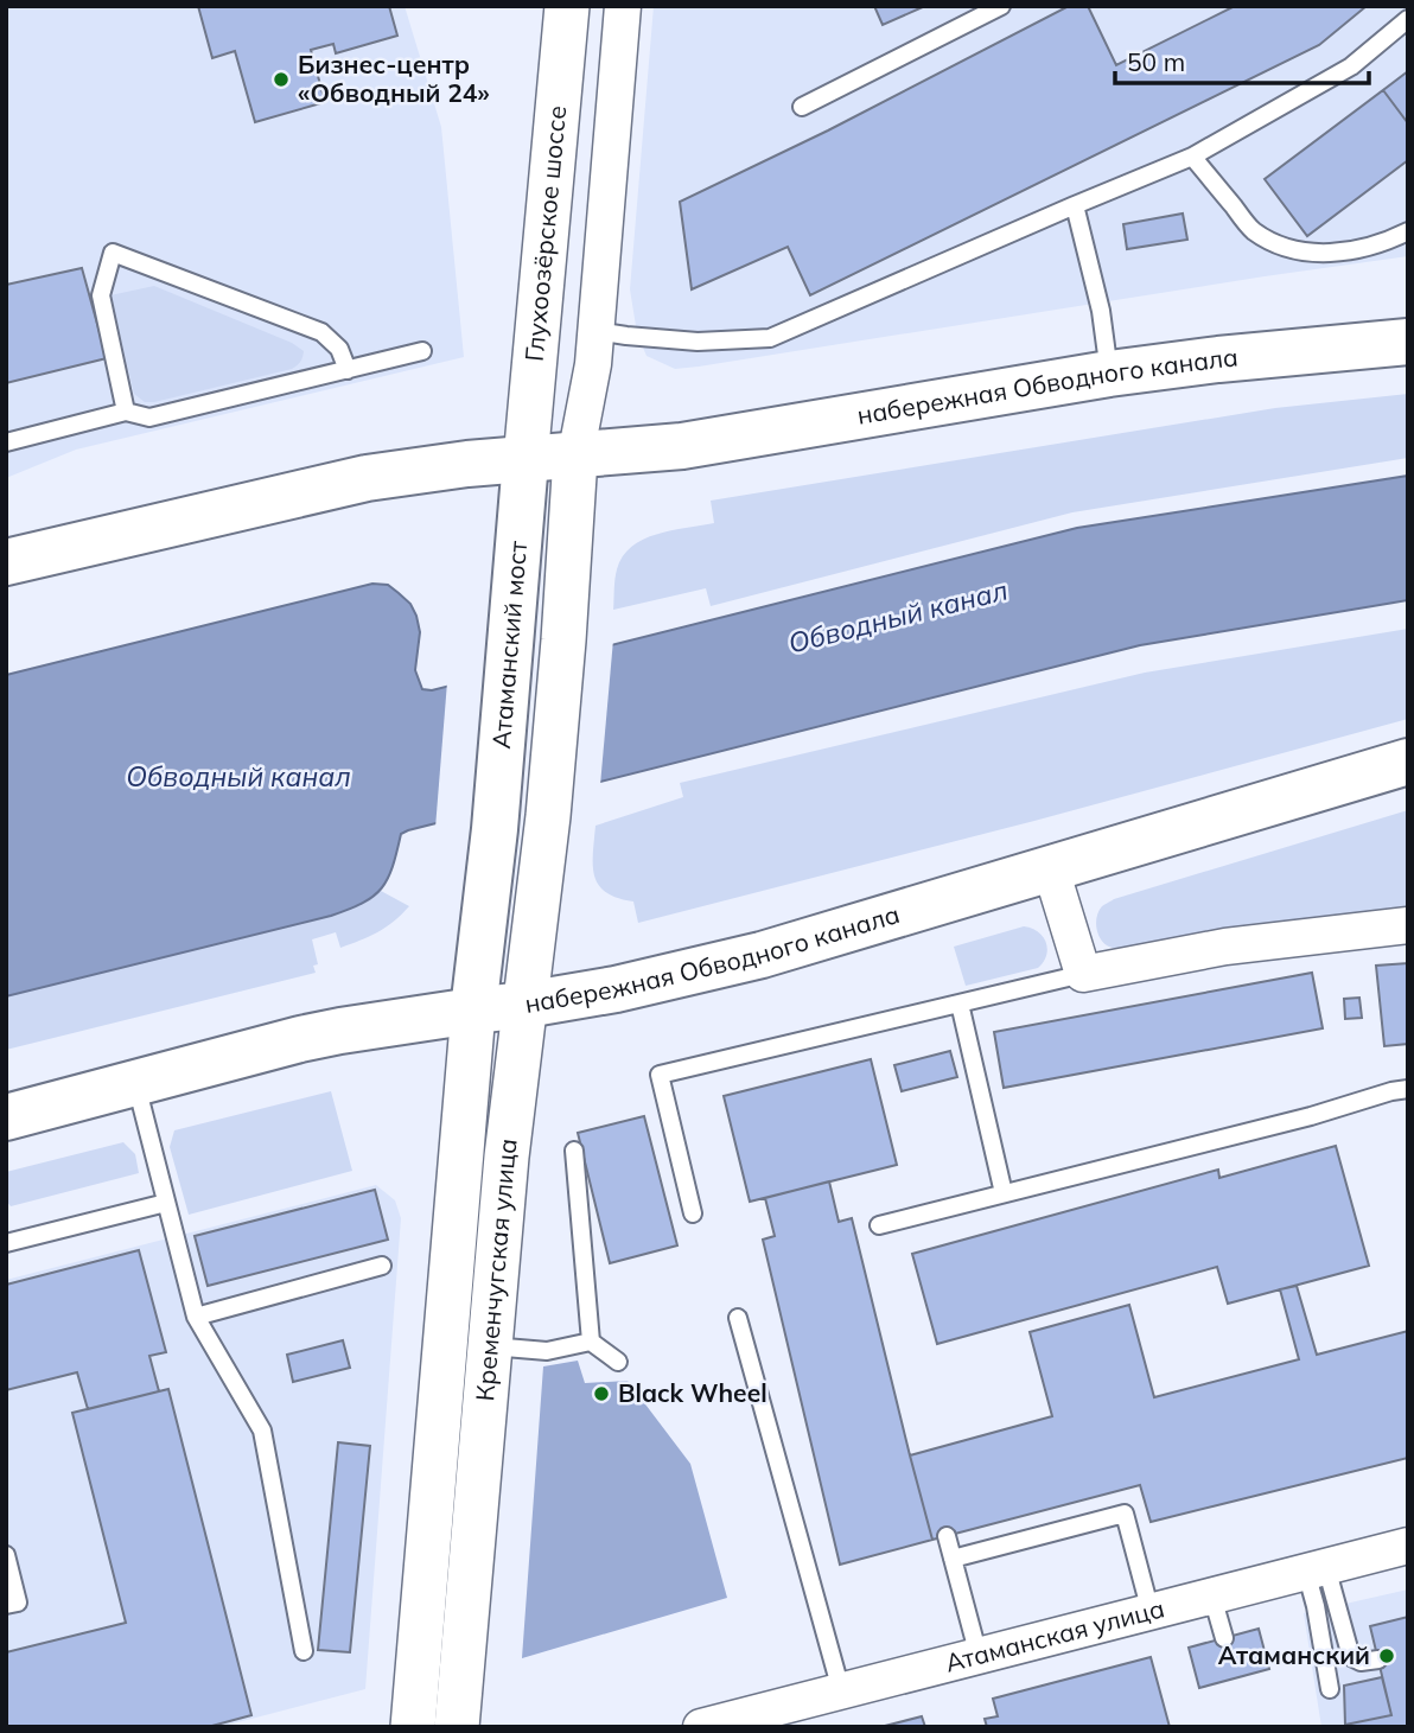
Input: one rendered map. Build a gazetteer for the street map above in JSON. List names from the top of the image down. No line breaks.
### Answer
{"streets":{"main road":["набережная Обводного канала","Атаманский мост","Кременчугская улица"],"street":["Глухоозёрское шоссе","Атаманская улица"]},"crossings":[["Глухоозёрское шоссе","набережная Обводного канала"],["Глухоозёрское шоссе","Атаманский мост"],["набережная Обводного канала","Атаманский мост"],["набережная Обводного канала","Кременчугская улица"],["Атаманский мост","Кременчугская улица"]],"water":["Обводный канал"],"places":["Бизнес-центр «Обводный 24»","Black Wheel","Атаманский"],"scale_bar":"50 m"}
